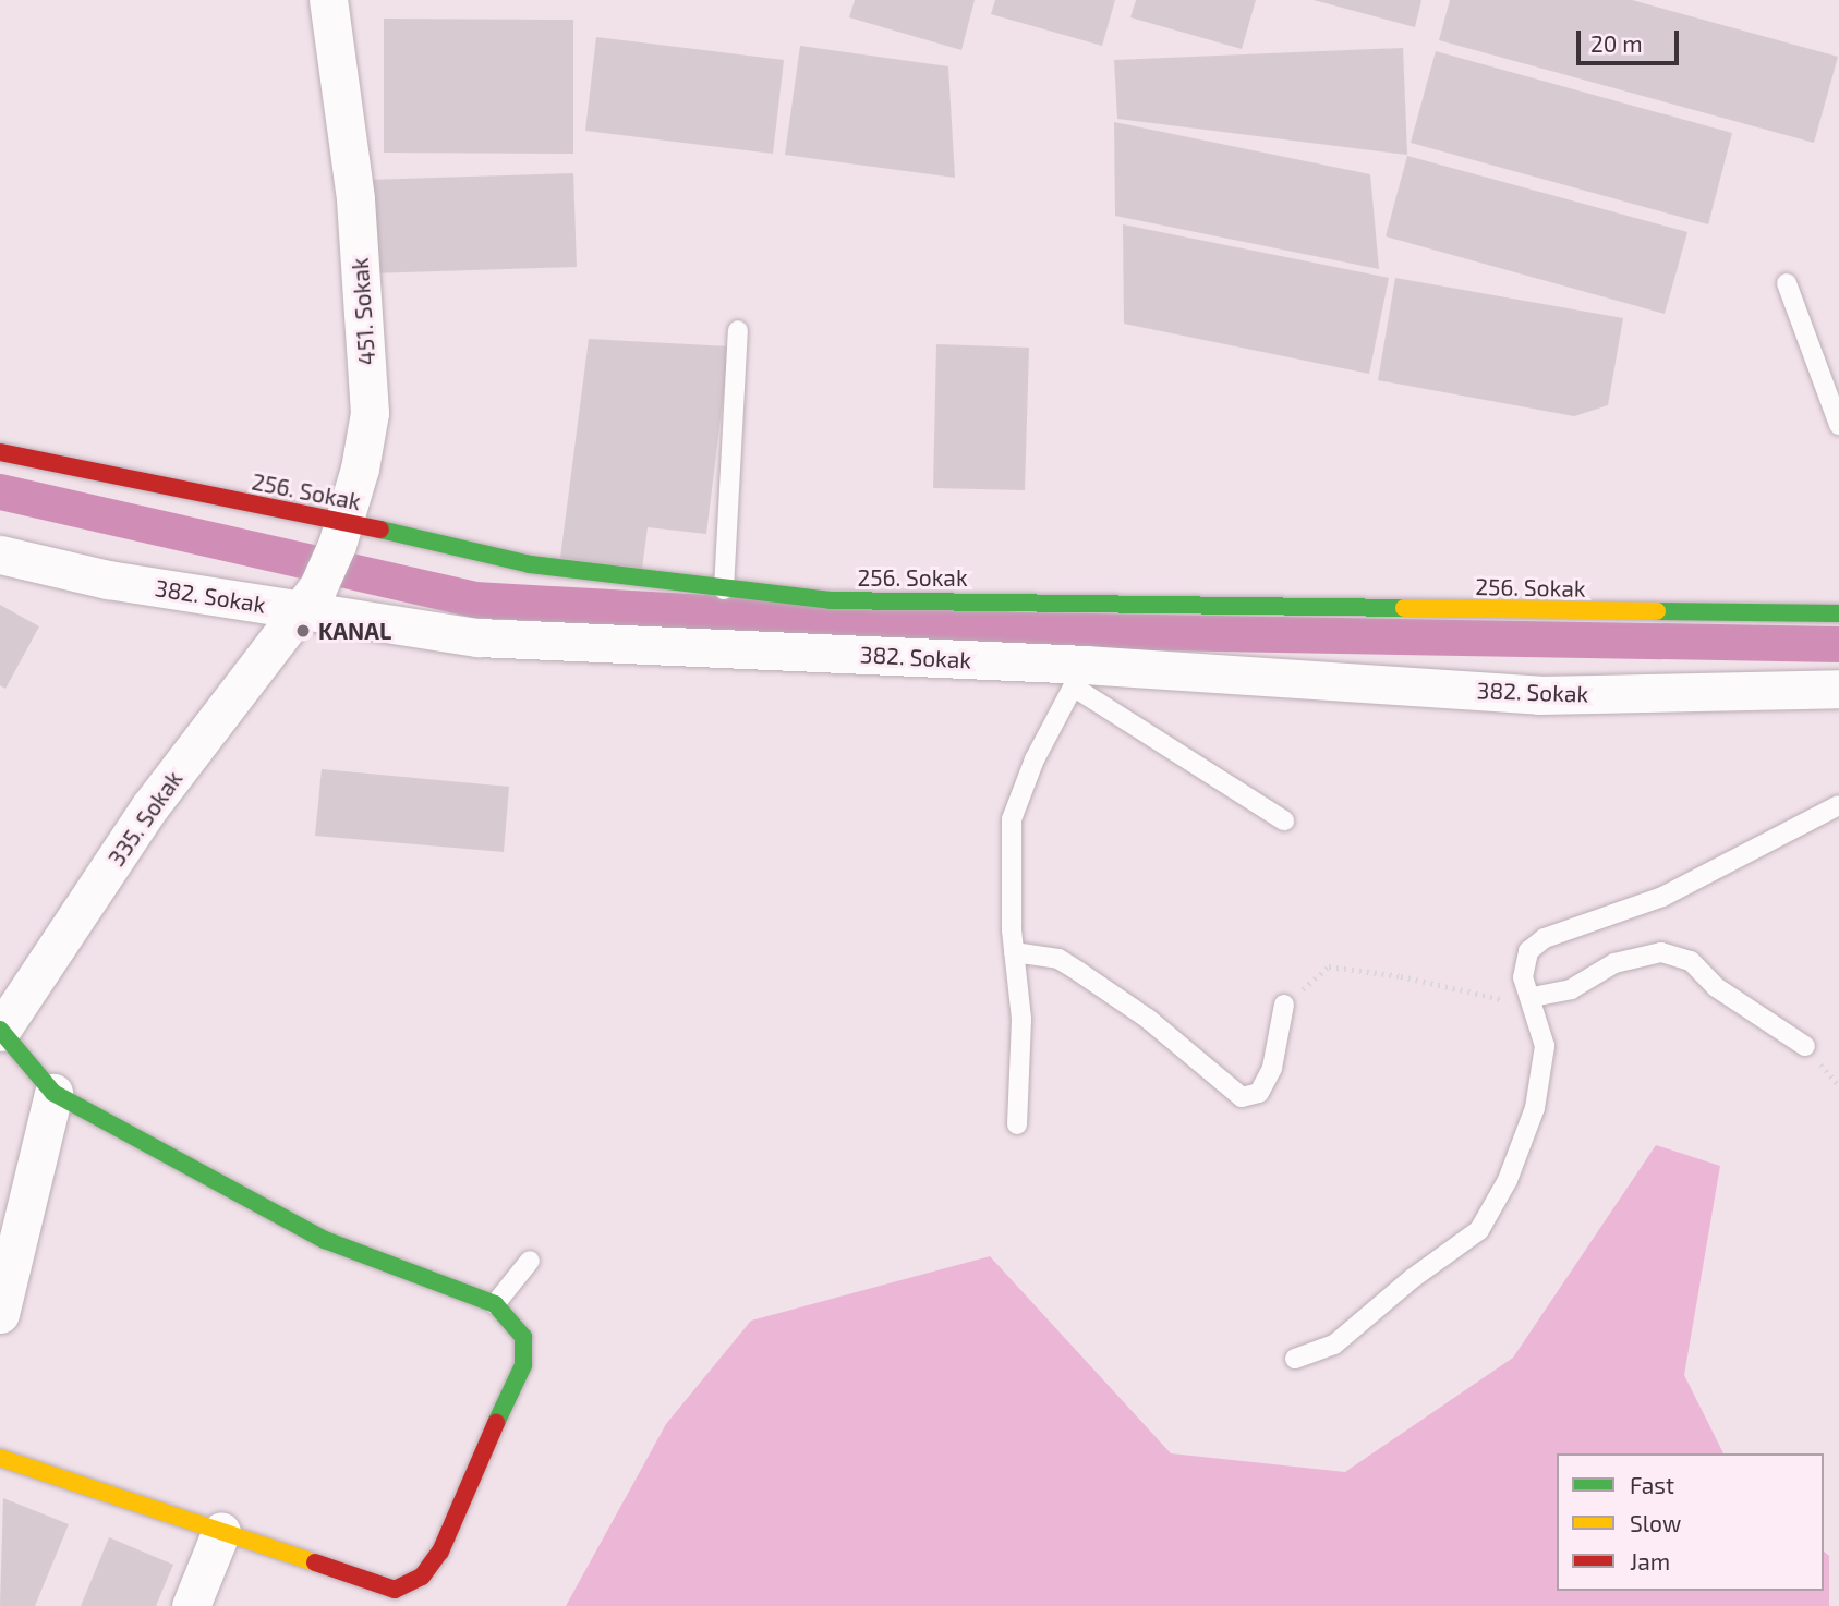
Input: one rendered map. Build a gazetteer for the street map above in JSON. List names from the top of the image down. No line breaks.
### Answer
{"streets":{"street":["451. Sokak","256. Sokak","382. Sokak","335. Sokak"]},"crossings":[["451. Sokak","256. Sokak"],["451. Sokak","382. Sokak"],["451. Sokak","335. Sokak"],["382. Sokak","335. Sokak"]],"places":["KANAL"],"legend":["Fast","Slow","Jam"],"scale_bar":"20 m"}
